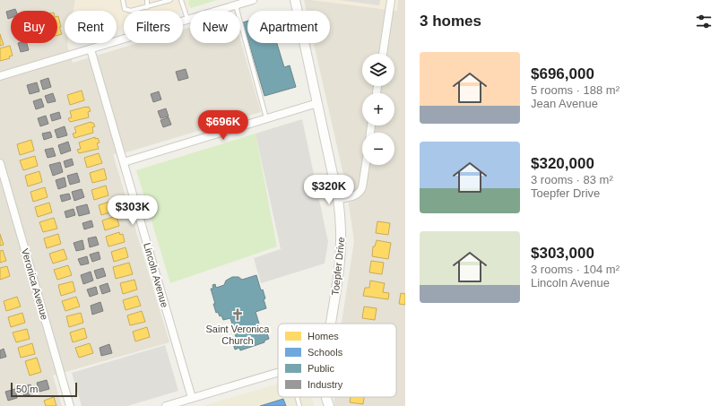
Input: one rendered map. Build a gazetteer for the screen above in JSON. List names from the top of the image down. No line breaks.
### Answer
{"streets":{"street":["Toepfer Drive","Lincoln Avenue","Veronica Avenue"]},"places":{"church":["Saint Veronica Church"]},"legend":["Homes","Schools","Public","Industry"],"scale_bar":"50 m","page":{"heading":"3 homes","chip":["Buy","Rent","Filters","New","Apartment"],"list":[{"name":"$696,000","note":"5 rooms · 188 m² · Jean Avenue"},{"name":"$320,000","note":"3 rooms · 83 m² · Toepfer Drive"},{"name":"$303,000","note":"3 rooms · 104 m² · Lincoln Avenue"}],"map_buttons":["+","−"],"price":["$696K","$320K","$303K"],"scale":"50 m"}}
